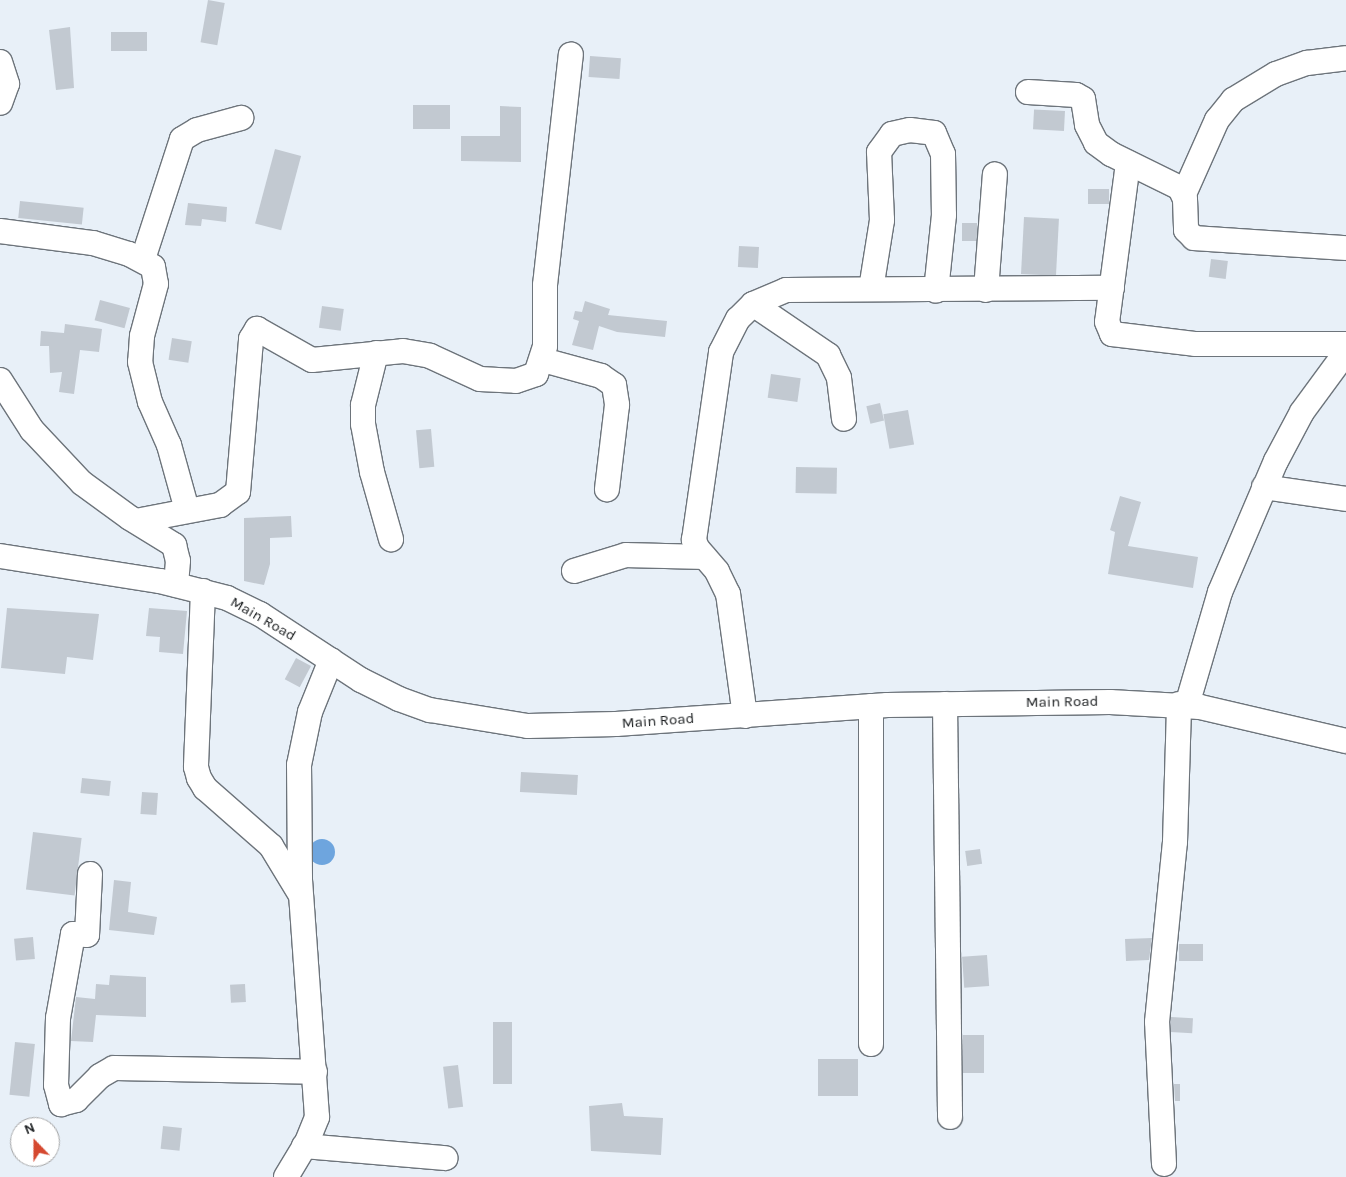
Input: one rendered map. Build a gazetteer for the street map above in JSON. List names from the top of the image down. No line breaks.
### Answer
{"streets":{"street":["Main Road"]},"north":"top"}
